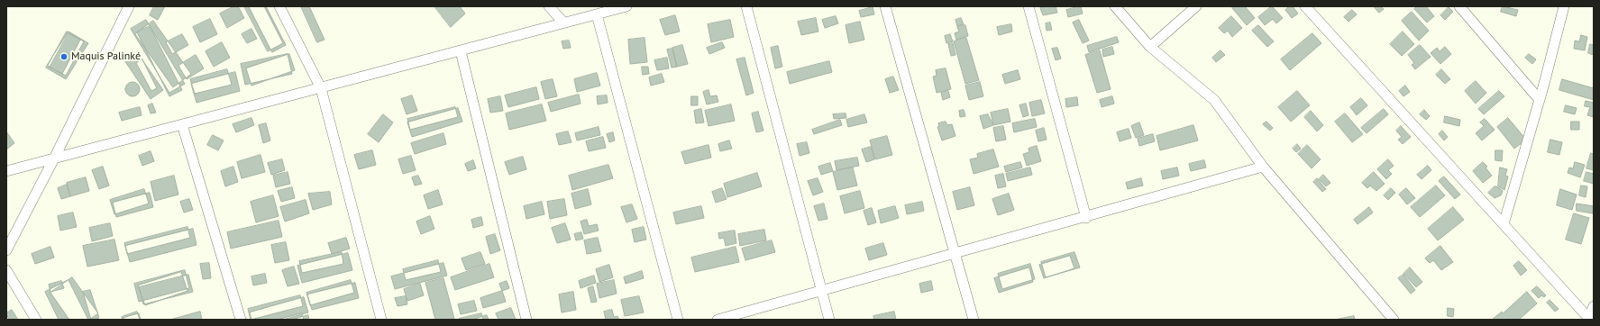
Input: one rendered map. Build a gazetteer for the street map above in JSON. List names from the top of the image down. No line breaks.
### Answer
{"places":["Maquis Palinké"]}
